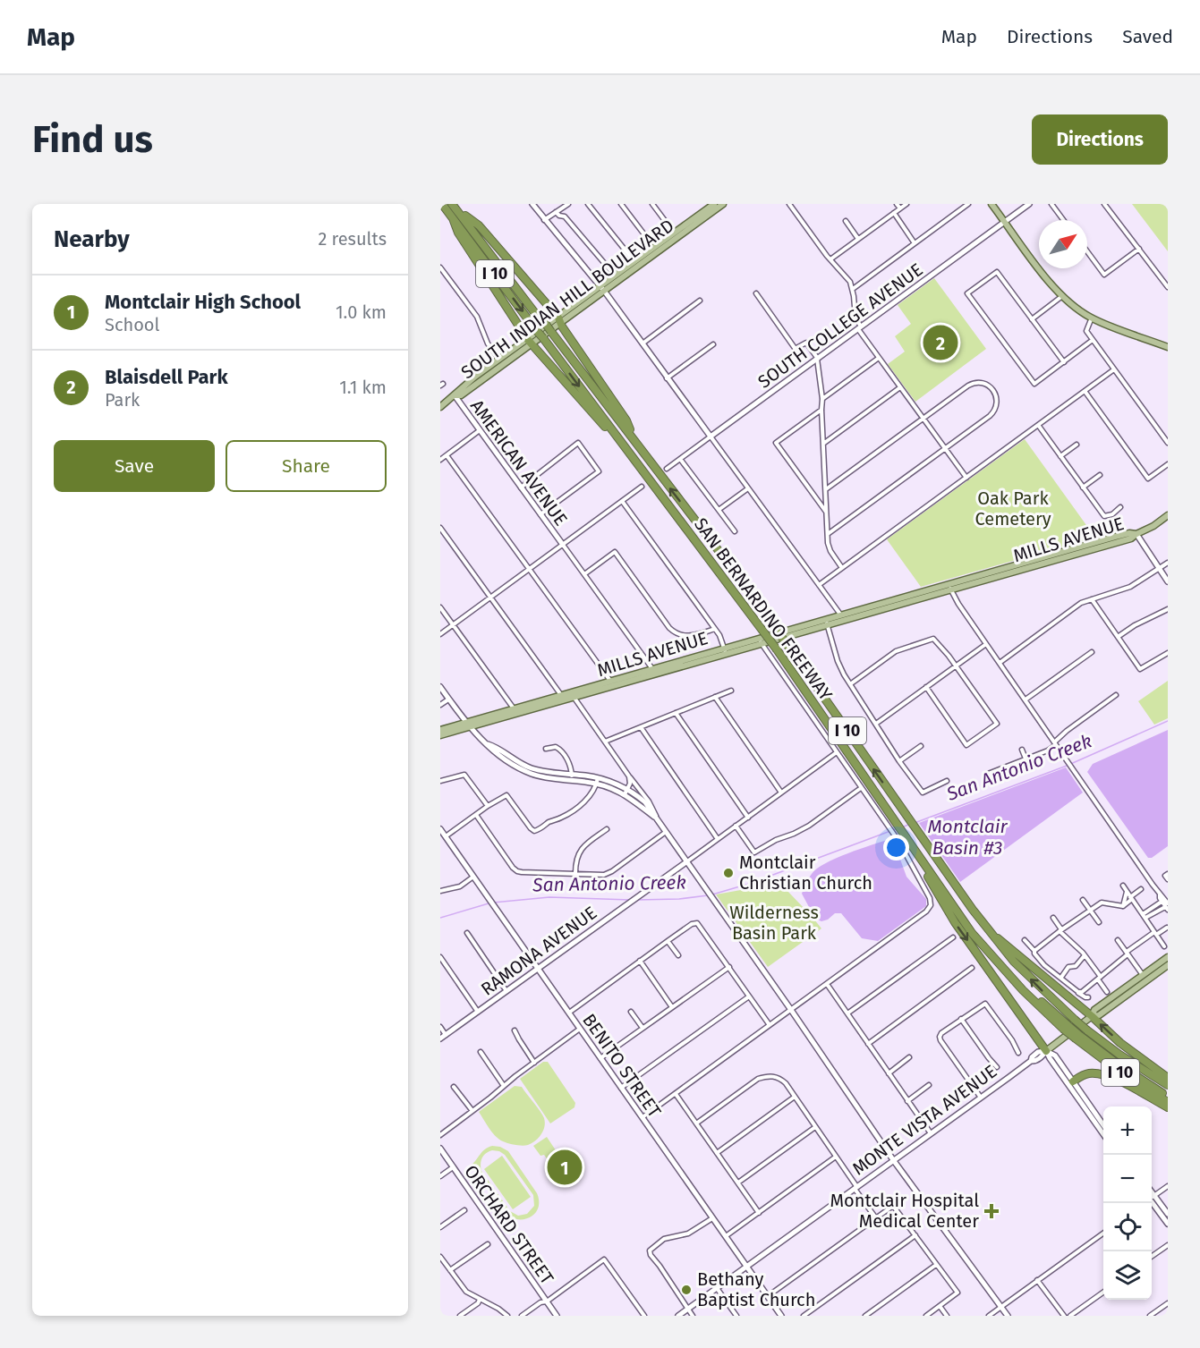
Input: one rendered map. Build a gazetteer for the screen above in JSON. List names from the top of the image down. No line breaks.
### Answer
{"streets":{"highway":["I 10","SAN BERNARDINO FREEWAY"],"main road":["SOUTH INDIAN HILL BOULEVARD","MILLS AVENUE","MONTE VISTA AVENUE"],"street":["SOUTH COLLEGE AVENUE","AMERICAN AVENUE","RAMONA AVENUE","BENITO STREET","ORCHARD STREET"]},"crossings":[["SOUTH INDIAN HILL BOULEVARD","AMERICAN AVENUE"],["RAMONA AVENUE","BENITO STREET"],["BENITO STREET","MONTE VISTA AVENUE"]],"water":["San Antonio Creek","Montclair Basin #3"],"parks":["Oak Park Cemetery","Wilderness Basin Park"],"places":{"other":["Montclair Christian Church","Bethany Baptist Church"],"health":["Montclair Hospital Medical Center"]},"north":"top right","page":{"header":"Map","nav":["Map","Directions","Saved"],"buttons":["Directions",["Save","Share"]],"title":"Find us","heading":["Nearby","2 results"],"list":[{"mark":"1","name":"Montclair High School","note":"School","value":"1.0 km"},{"mark":"2","name":"Blaisdell Park","note":"Park","value":"1.1 km"}],"pins":["2","1"],"map_buttons":["+","−"]}}
